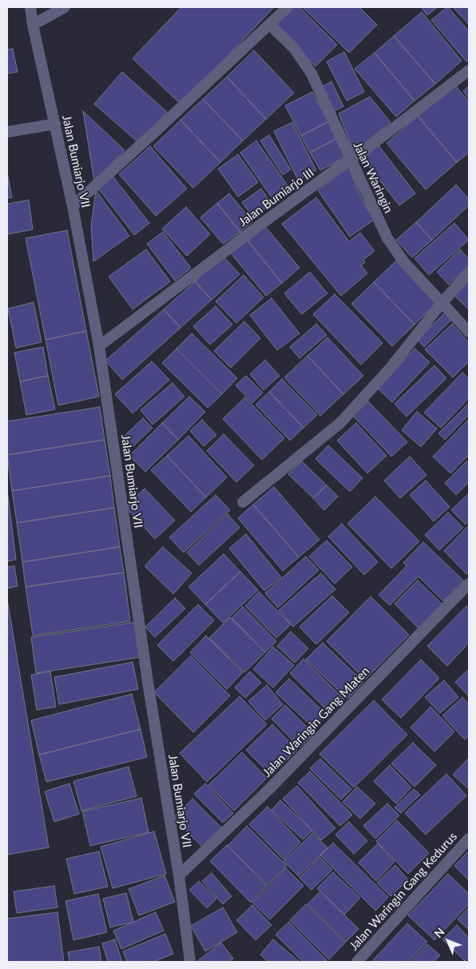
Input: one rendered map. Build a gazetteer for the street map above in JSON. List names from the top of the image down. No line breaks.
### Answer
{"streets":{"street":["Jalan Bumiarjo VII","Jalan Waringin","Jalan Bumiarjo III","Jalan Waringin Gang Mlaten","Jalan Waringin Gang Kedurus"]},"crossings":[["Jalan Bumiarjo VII","Jalan Bumiarjo III"],["Jalan Bumiarjo VII","Jalan Waringin Gang Mlaten"],["Jalan Waringin","Jalan Bumiarjo III"]],"north":"top left"}
